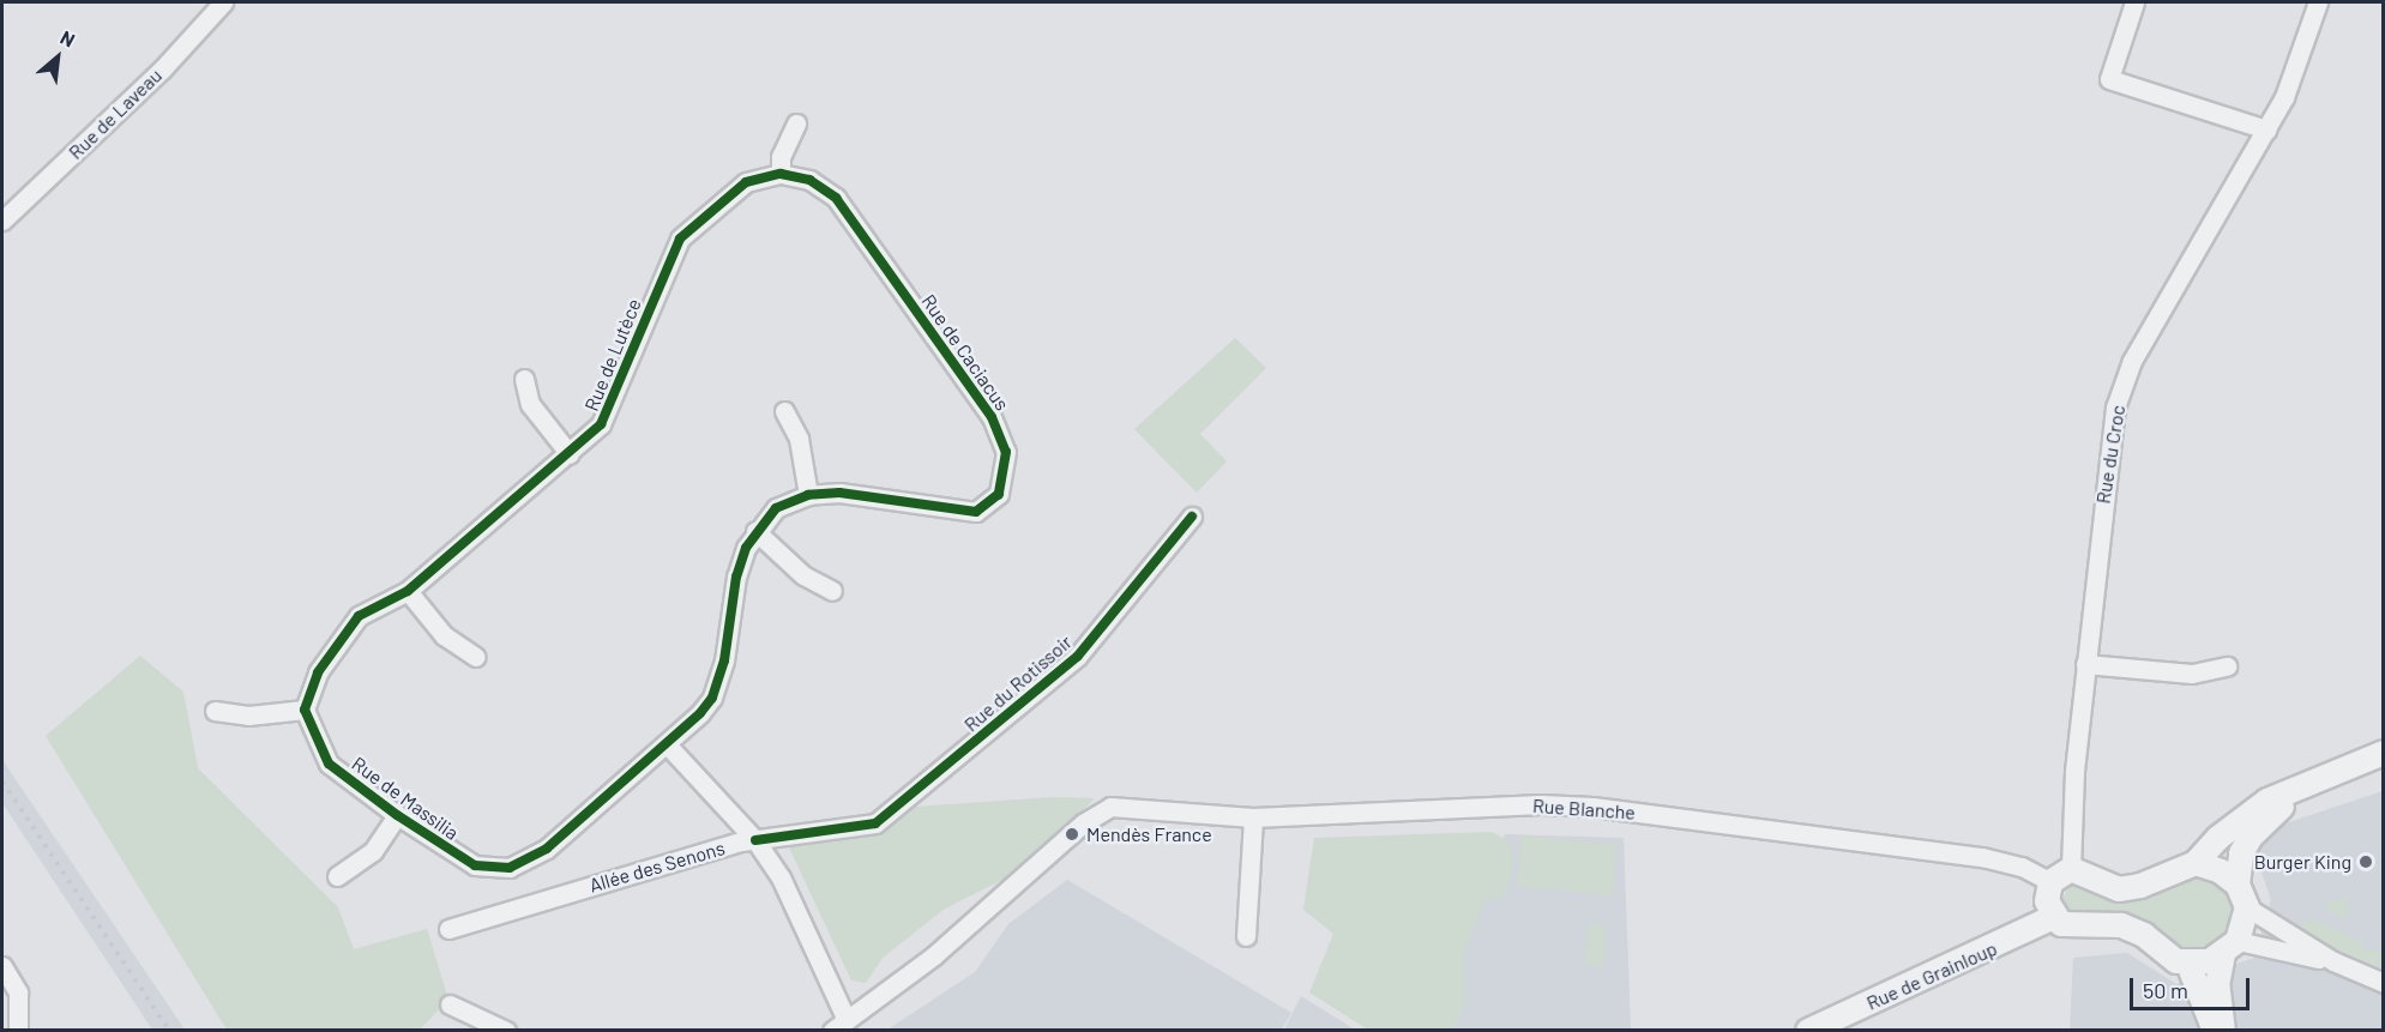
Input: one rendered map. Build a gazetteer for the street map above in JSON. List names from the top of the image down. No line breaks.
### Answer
{"streets":{"street":["Rue de Laveau","Rue de Caciacus","Rue de Lutèce","Rue du Croc","Rue du Rotissoir","Rue de Massilia","Rue Blanche","Allée des Senons","Rue de Grainloup"]},"crossings":[["Rue de Caciacus","Rue de Lutèce"],["Rue de Caciacus","Rue de Massilia"],["Rue du Rotissoir","Allée des Senons"]],"places":["Mendès France","Burger King"],"scale_bar":"50 m","north":"top right"}
